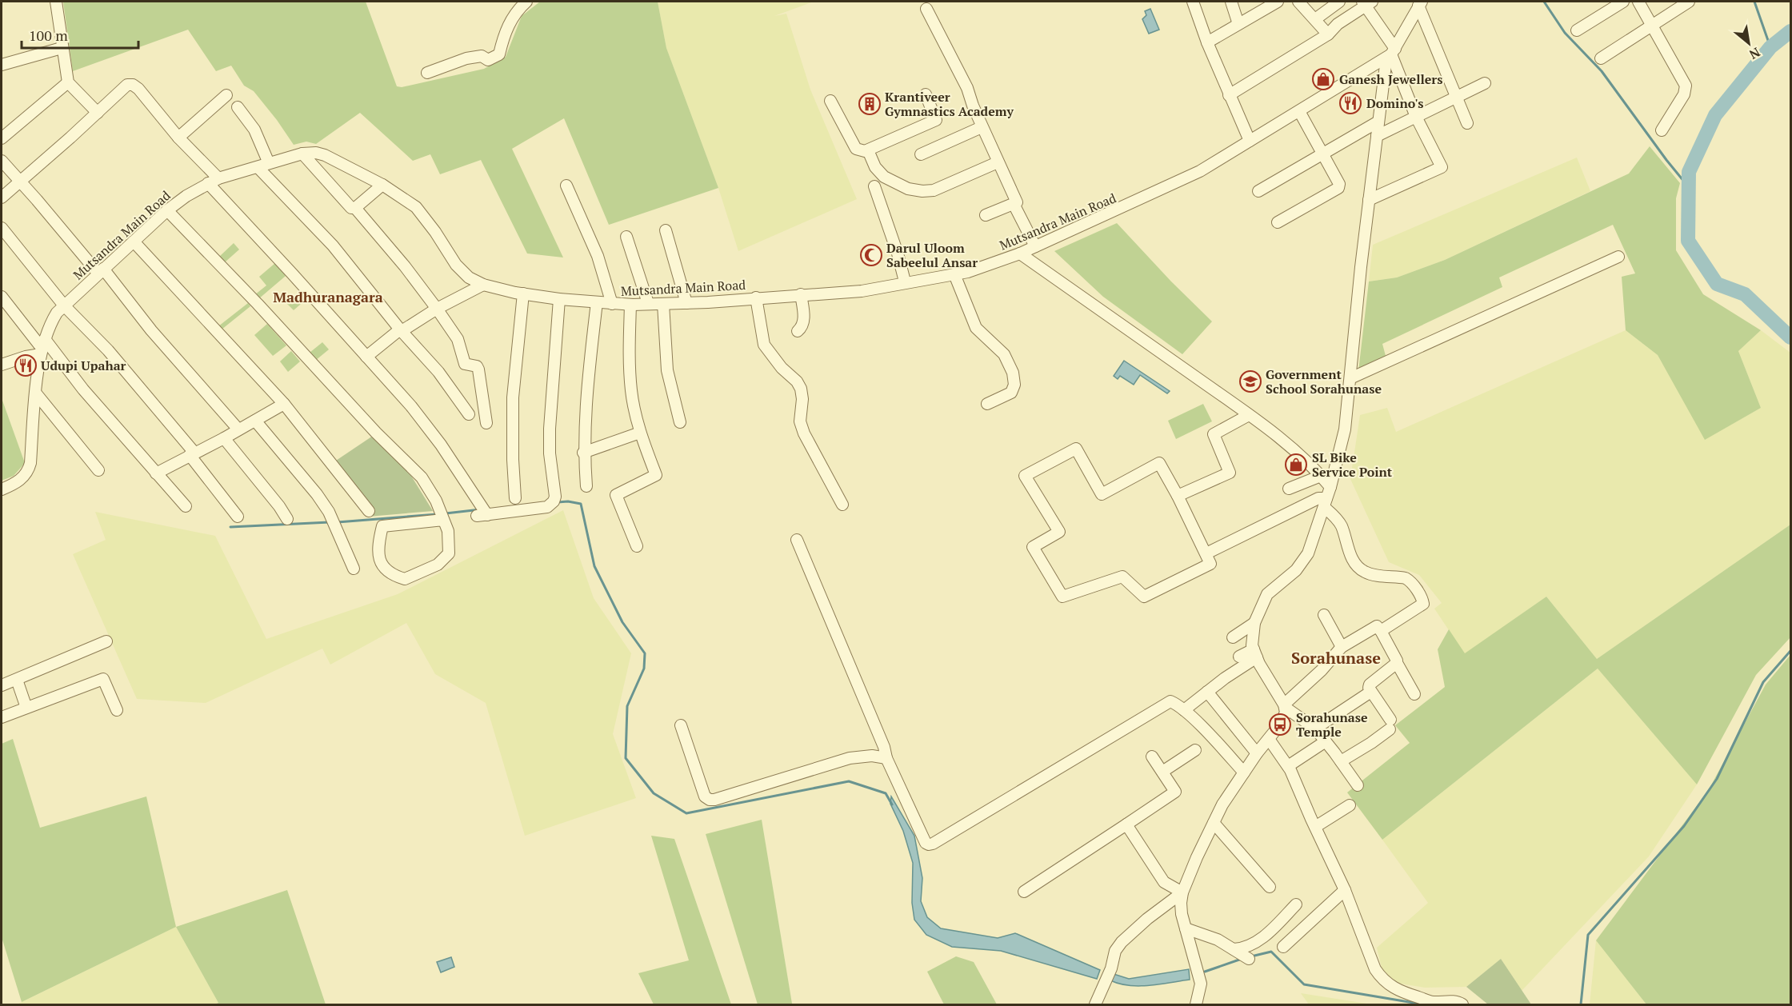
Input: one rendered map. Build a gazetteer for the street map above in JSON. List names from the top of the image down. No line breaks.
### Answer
{"streets":{"street":["Mutsandra Main Road"]},"districts":["Madhuranagara","Sorahunase"],"places":{"shop":["Ganesh Jewellers","SL Bike Service Point"],"restaurant":["Domino's","Udupi Upahar"],"building":["Krantiveer Gymnastics Academy"],"mosque":["Darul Uloom Sabeelul Ansar"],"school or university":["Government School Sorahunase"],"bus stop":["Sorahunase Temple"]},"scale_bar":"100 m","north":"bottom right"}
